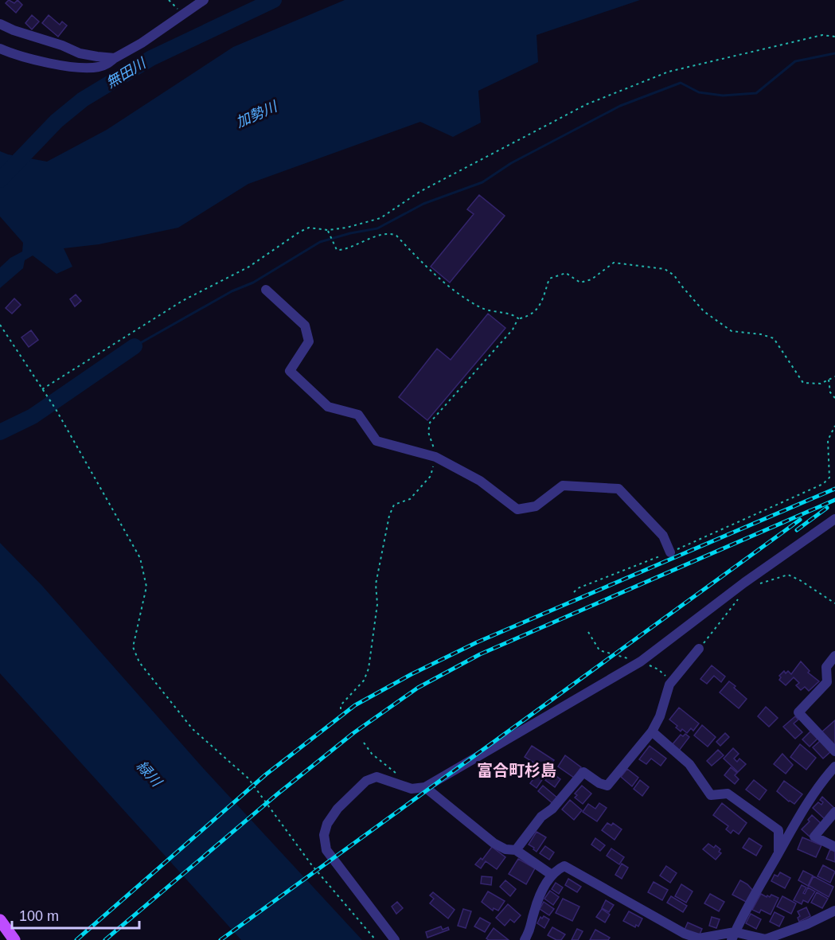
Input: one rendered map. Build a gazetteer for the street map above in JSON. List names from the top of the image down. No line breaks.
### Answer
{"districts":["富合町杉島"],"water":["無田川","加勢川","緑川"],"scale_bar":"100 m"}
